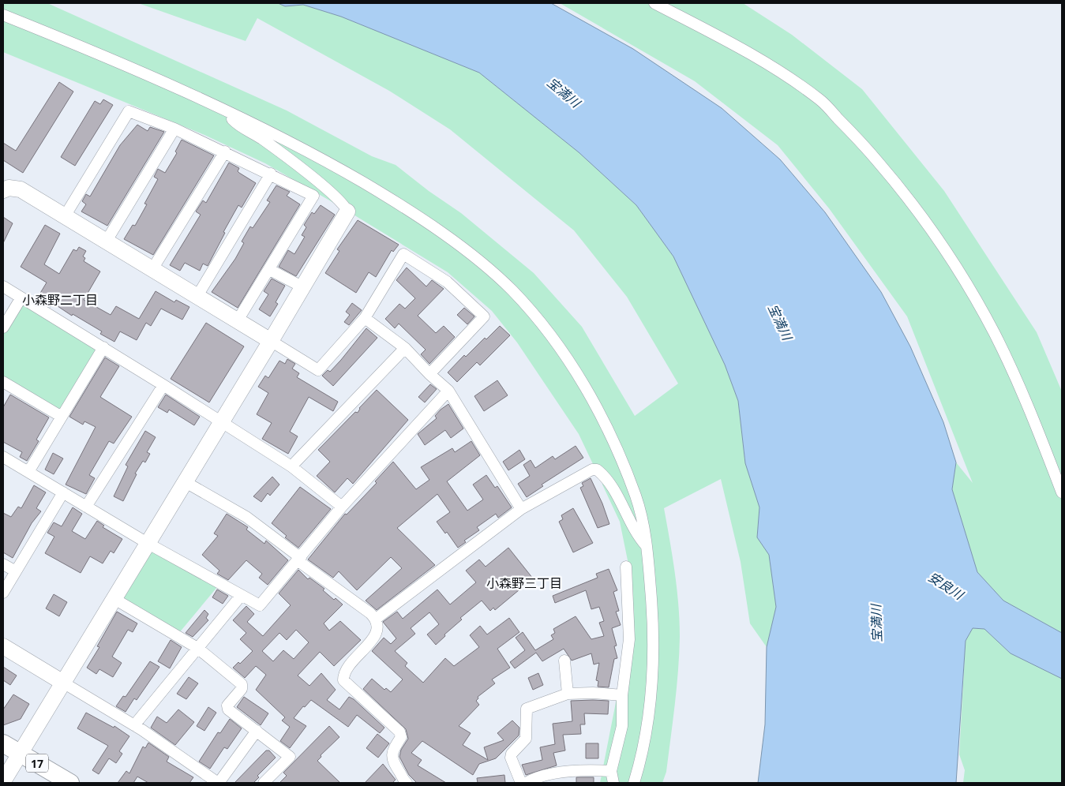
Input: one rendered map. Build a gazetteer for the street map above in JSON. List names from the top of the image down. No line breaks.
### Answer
{"streets":{"main road":["17"]},"districts":["小森野二丁目","小森野三丁目"],"water":["宝満川","安良川"]}
